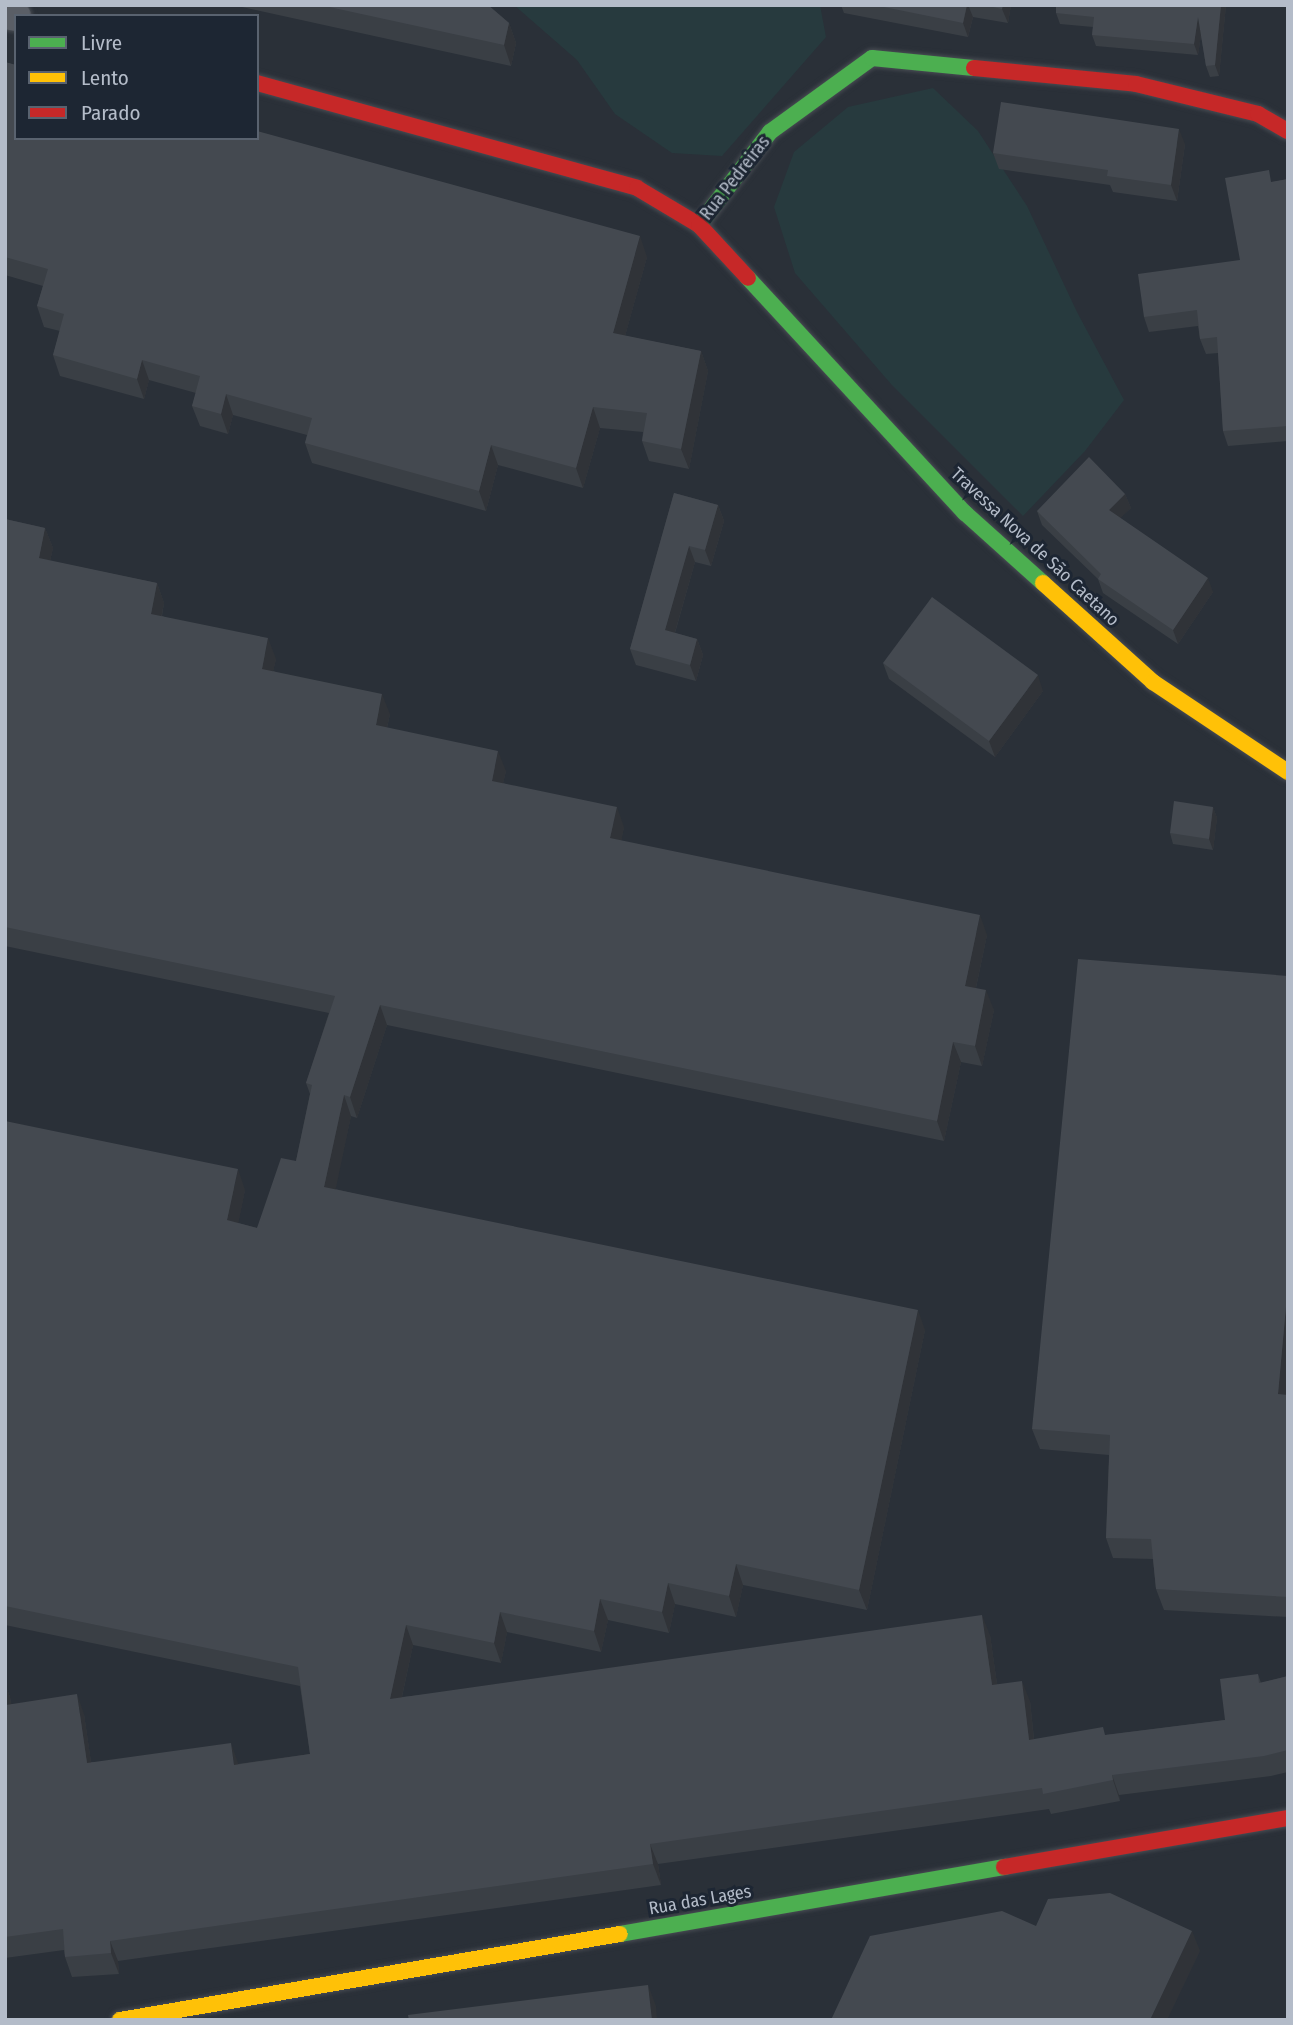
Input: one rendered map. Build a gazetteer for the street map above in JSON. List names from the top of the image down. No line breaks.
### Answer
{"streets":{"street":["Rua Pedreiras","Travessa Nova de São Caetano","Rua das Lages"]},"crossings":[["Rua Pedreiras","Travessa Nova de São Caetano"]],"legend":["Livre","Lento","Parado"]}
